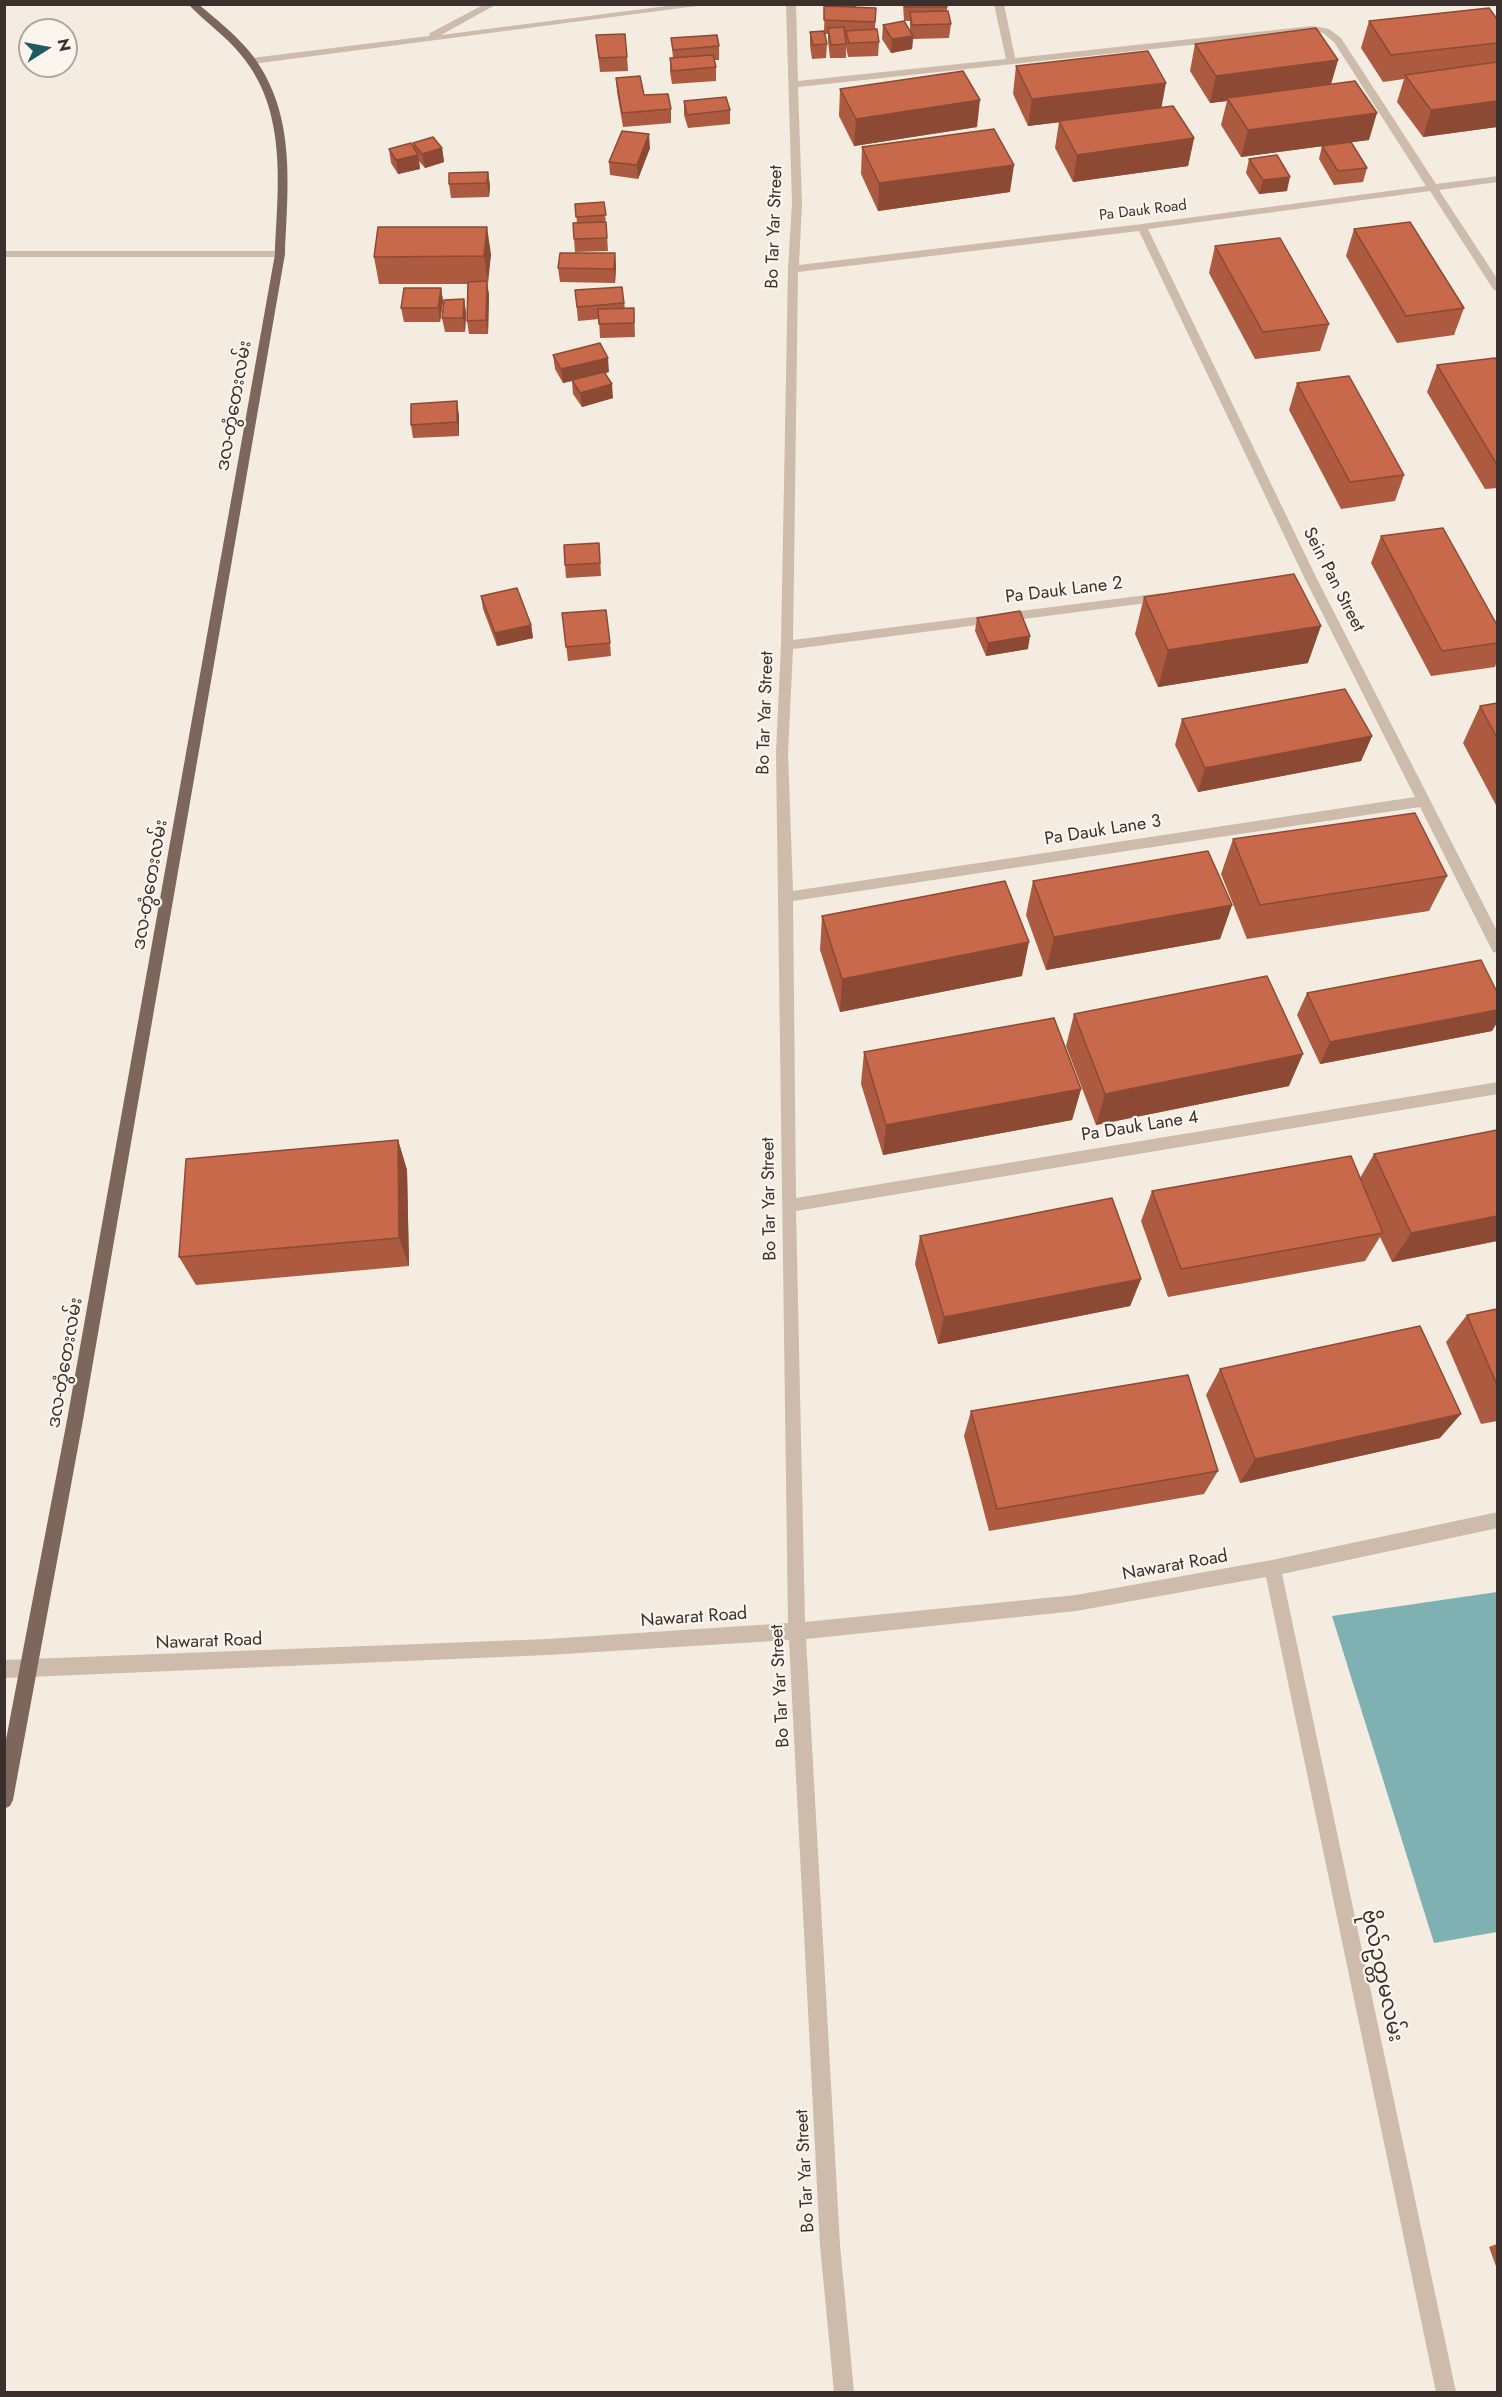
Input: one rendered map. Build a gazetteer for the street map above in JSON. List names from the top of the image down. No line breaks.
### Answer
{"streets":{"main road":["ဒလ-တွံတေးလမ်း"],"street":["Pa Dauk Road","Bo Tar Yar Street","Sein Pan Street","Pa Dauk Lane 2","Pa Dauk Lane 3","Pa Dauk Lane 4","Nawarat Road","ဗိုလ်ဥတ္တမလမ်း"]},"crossings":[["Pa Dauk Road","Bo Tar Yar Street"],["Pa Dauk Road","Sein Pan Street"],["Bo Tar Yar Street","Pa Dauk Lane 2"],["Bo Tar Yar Street","Pa Dauk Lane 3"],["Bo Tar Yar Street","Pa Dauk Lane 4"],["Bo Tar Yar Street","Nawarat Road"],["ဒလ-တွံတေးလမ်း","Nawarat Road"],["Sein Pan Street","Pa Dauk Lane 3"],["Nawarat Road","ဗိုလ်ဥတ္တမလမ်း"]],"north":"right"}
